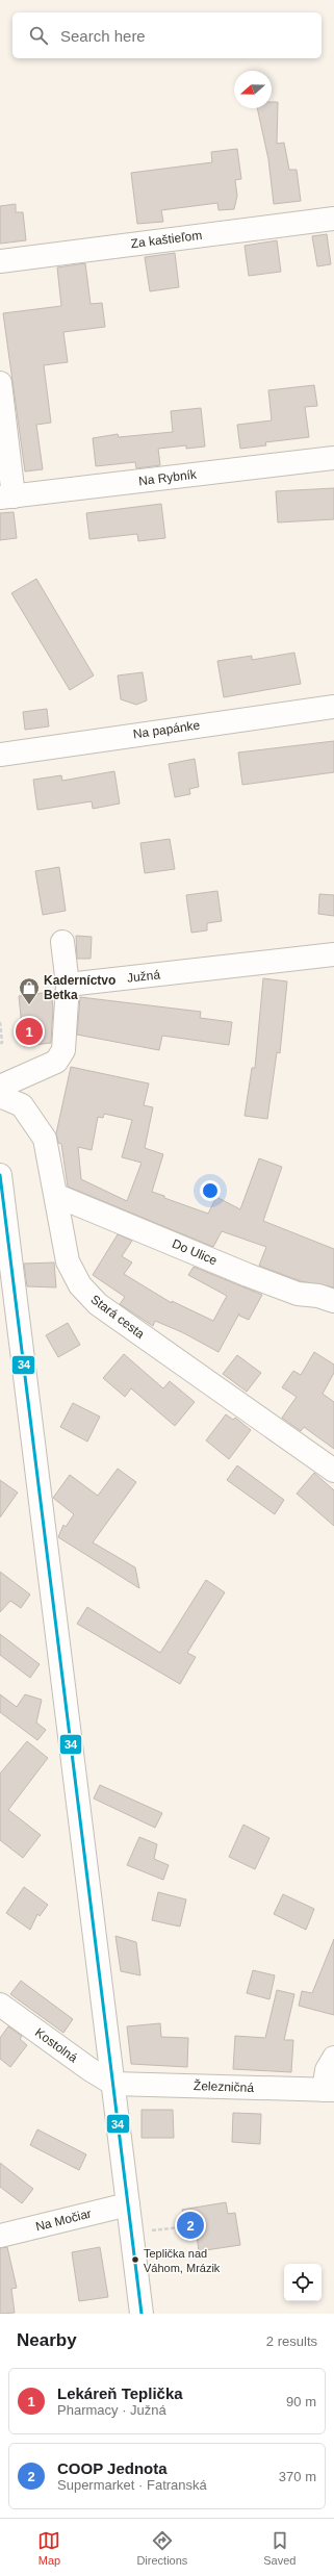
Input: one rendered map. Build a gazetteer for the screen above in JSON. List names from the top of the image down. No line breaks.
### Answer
{"streets":{"street":["Za kaštieľom","Na Rybník","Na papánke","Južná","Do Ulice","Stará cesta","Kostolná","Železničná","Na Močiar"]},"crossings":[["Do Ulice","Stará cesta"],["Kostolná","Železničná"]],"places":{"shop":["Kaderníctvo Betka"],"other":["Teplička nad Váhom, Mrázik"]},"lines":["transit line 34"],"north":"left","page":{"search":"Search here","pins":["1","2"],"heading":["Nearby","2 results"],"list":[{"mark":"1","name":"Lekáreň Teplička","note":"Pharmacy · Južná","value":"90 m"},{"mark":"2","name":"COOP Jednota","note":"Supermarket · Fatranská","value":"370 m"}],"nav":["Map","Directions","Saved"]}}
